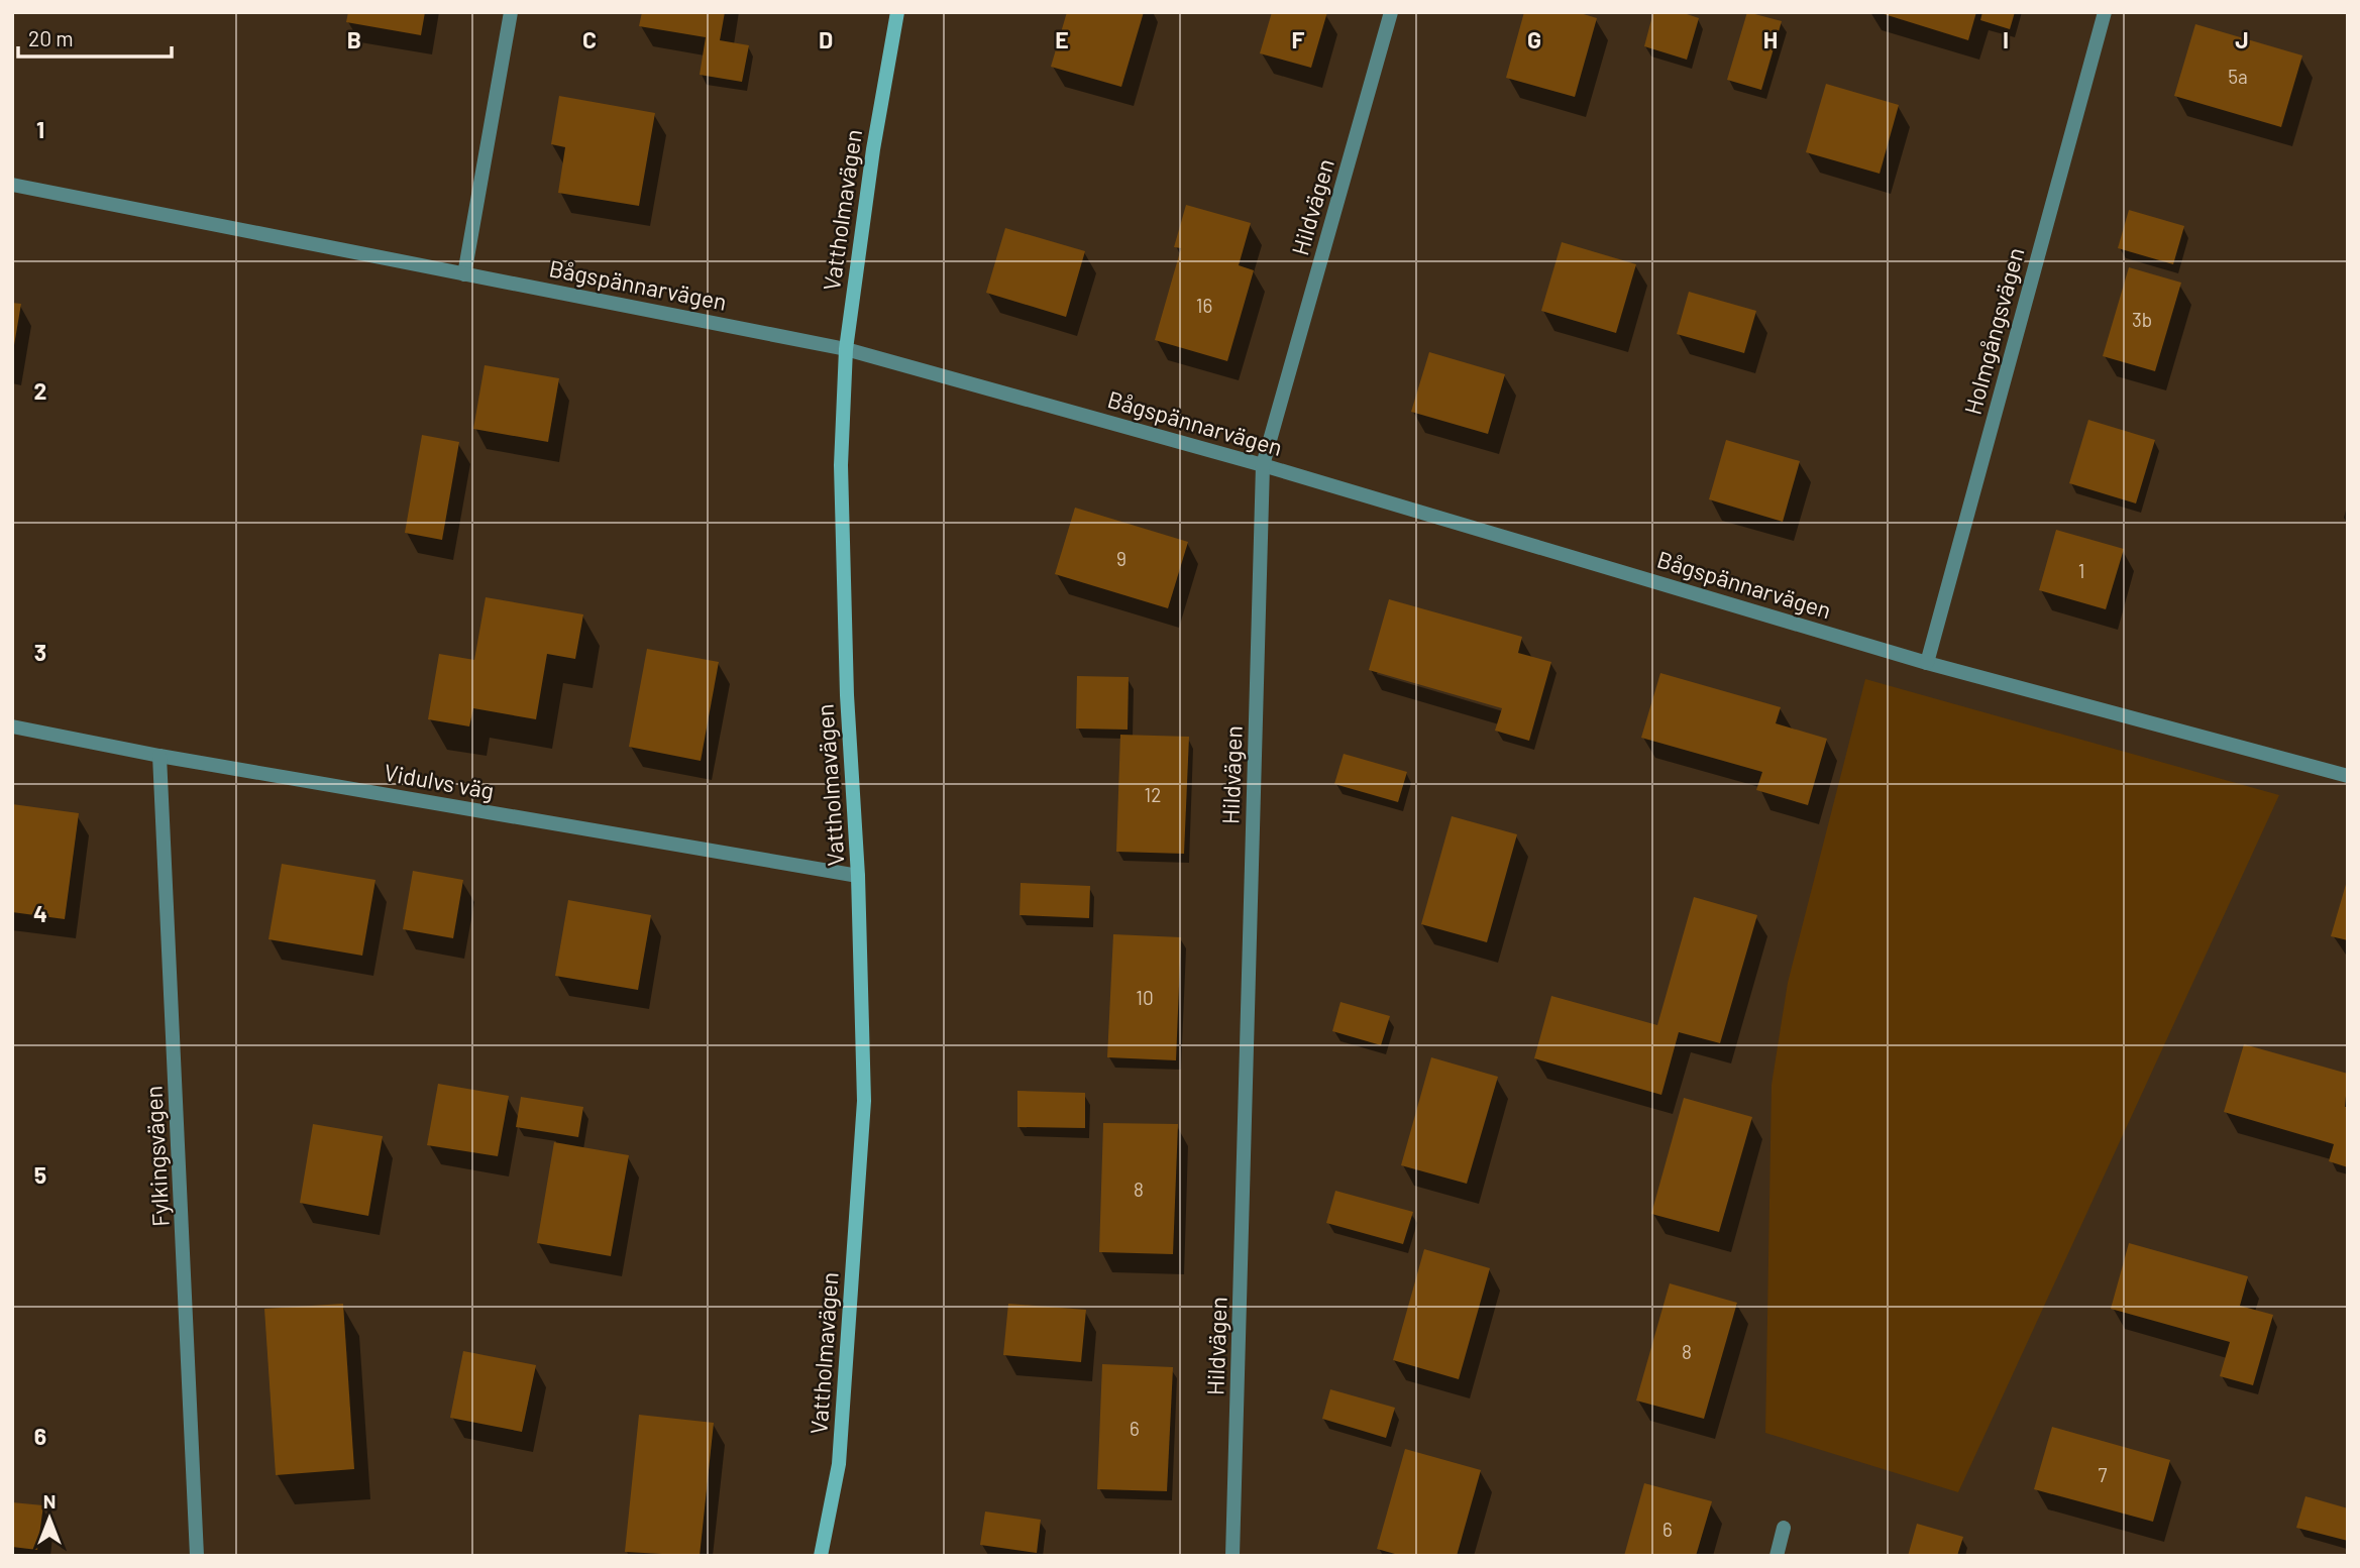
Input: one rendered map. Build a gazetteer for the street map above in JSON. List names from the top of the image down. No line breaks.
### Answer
{"streets":{"main road":["Vattholmavägen"],"street":["Hildvägen","Bågspännarvägen","Holmgångsvägen","Vidulvs väg","Fylkingsvägen"]},"crossings":[["Hildvägen","Bågspännarvägen"],["Vattholmavägen","Bågspännarvägen"],["Vattholmavägen","Vidulvs väg"],["Bågspännarvägen","Holmgångsvägen"],["Vidulvs väg","Fylkingsvägen"]],"house_numbers":["5a","16","3b","9","1","12","10","8","8","6","7","6"],"scale_bar":"20 m","north":"top","grid":{"columns":["B","C","D","E","F","G","H","I","J"],"rows":["1","2","3","4","5","6"]}}
